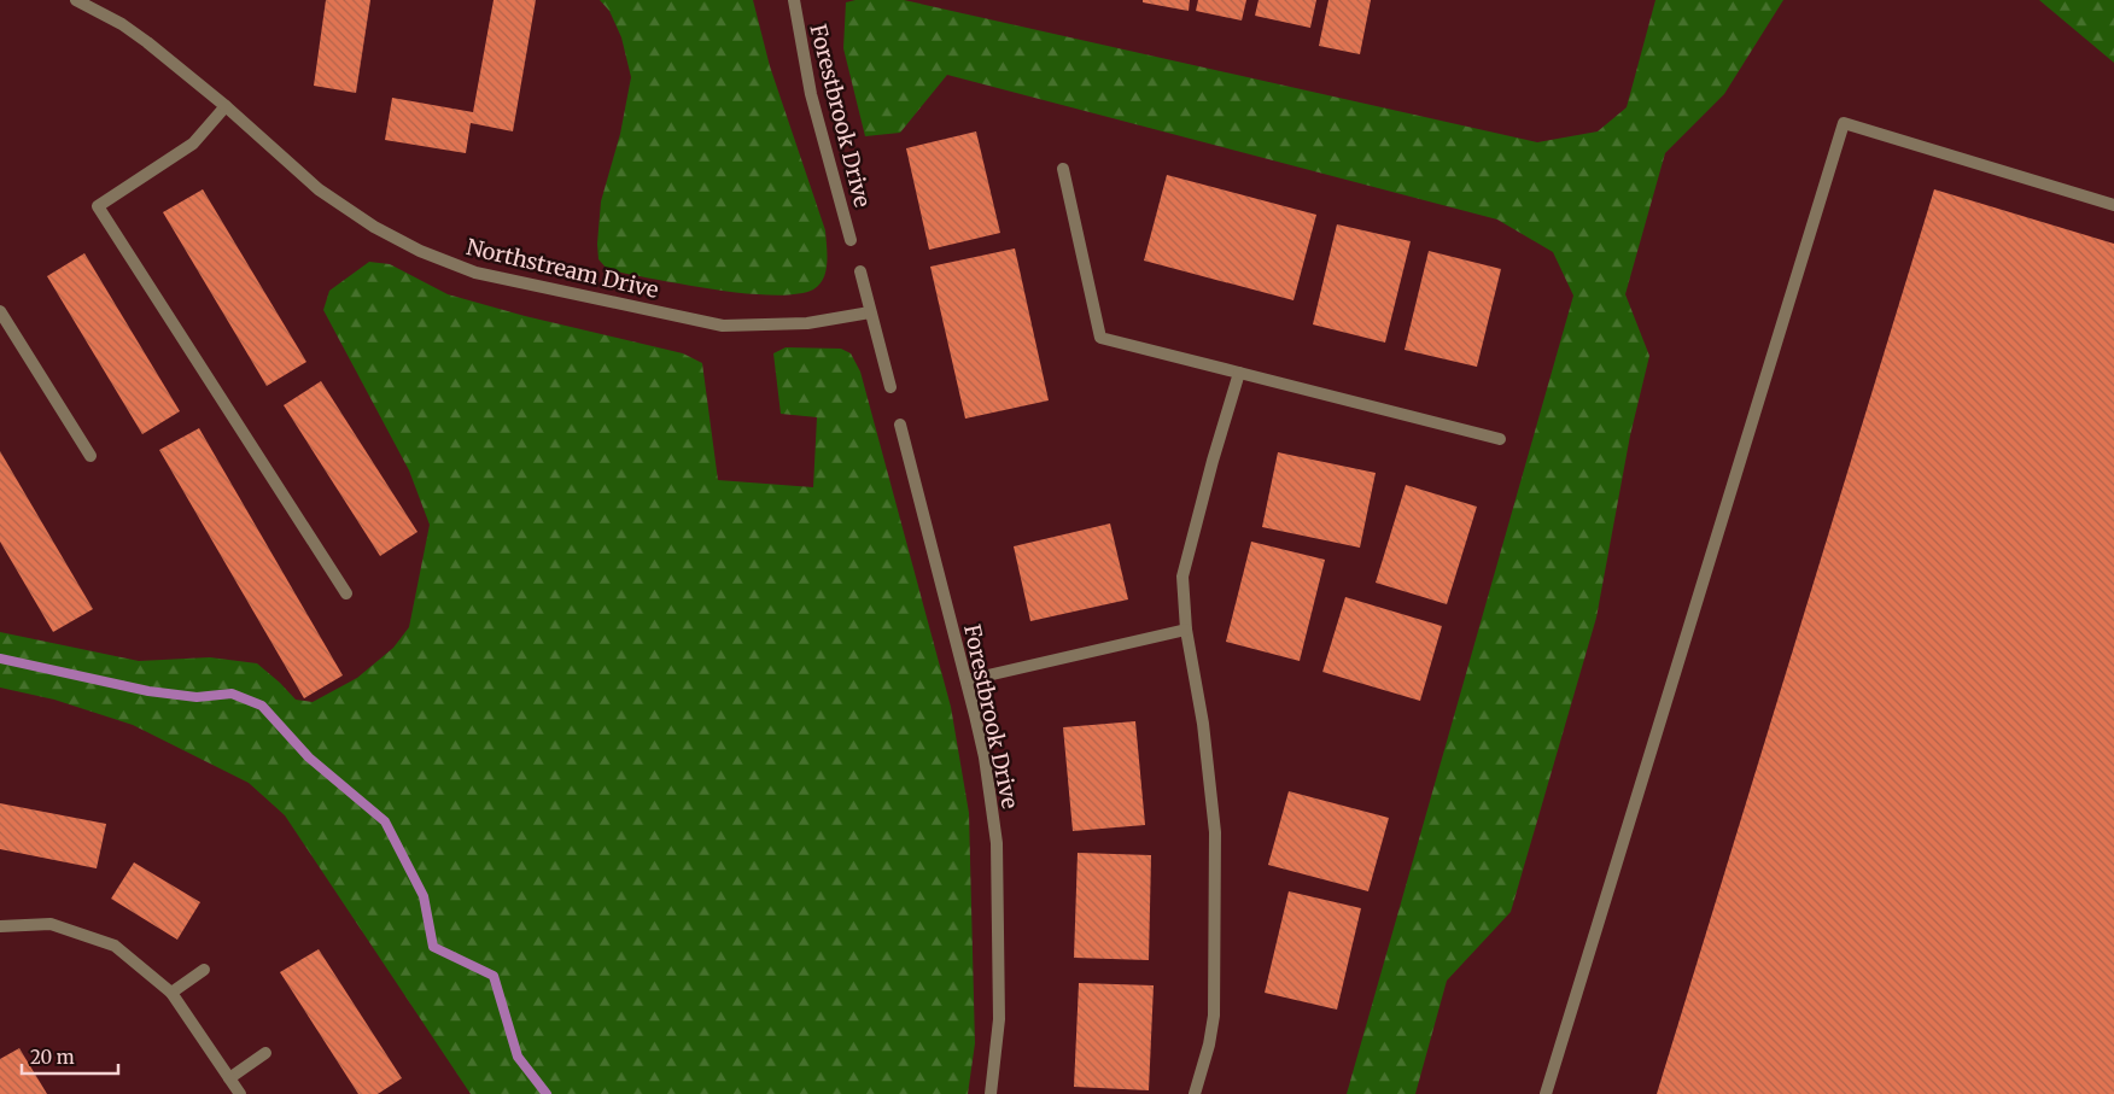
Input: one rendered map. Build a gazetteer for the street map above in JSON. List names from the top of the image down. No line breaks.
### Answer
{"streets":{"street":["Forestbrook Drive","Northstream Drive"]},"scale_bar":"20 m"}
